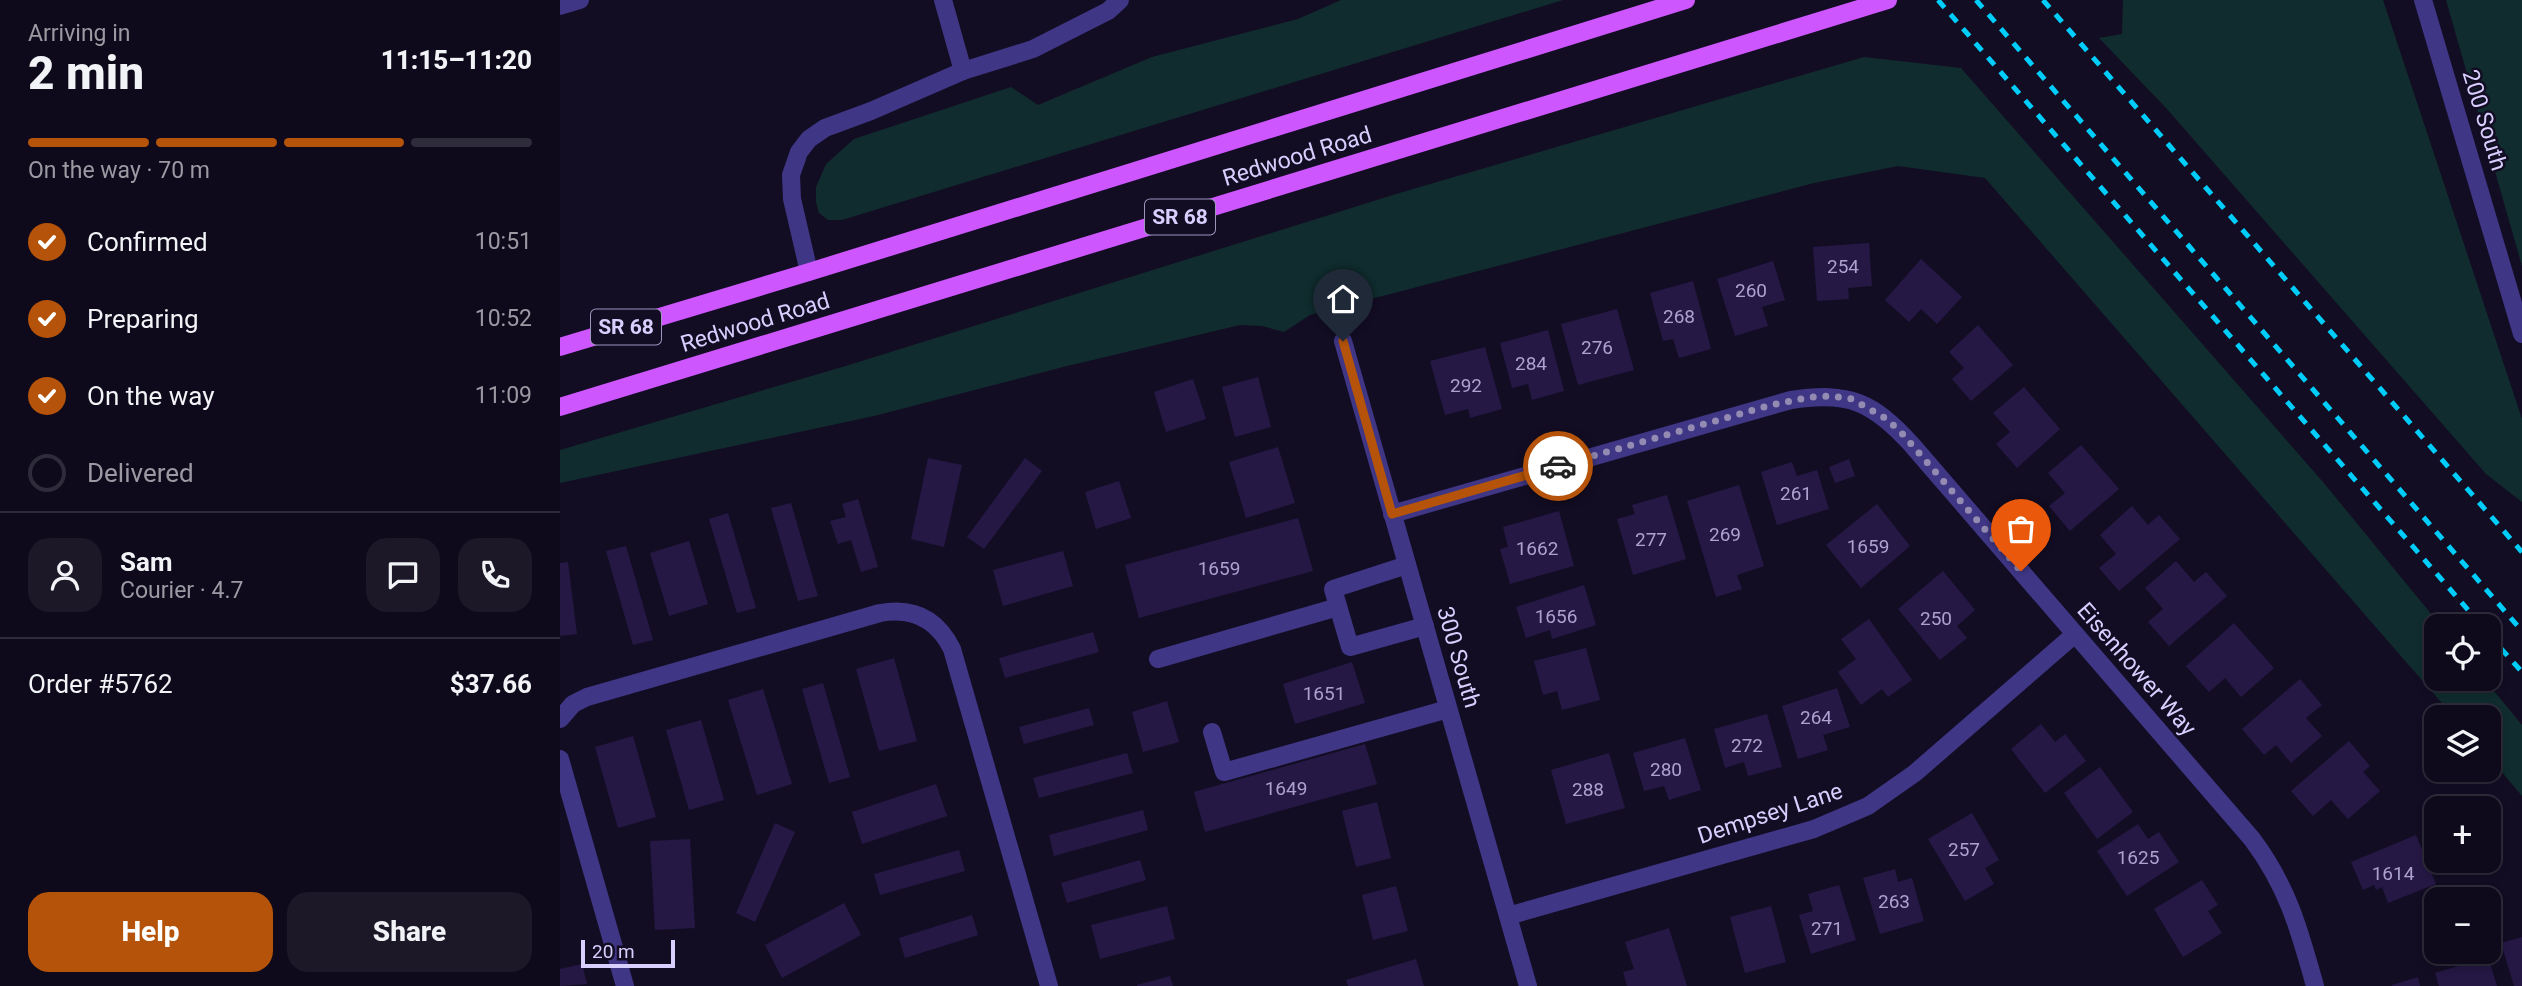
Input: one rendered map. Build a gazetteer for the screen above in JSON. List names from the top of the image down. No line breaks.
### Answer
{"streets":{"main road":["Redwood Road","SR 68"],"street":["200 South","300 South","Eisenhower Way","Dempsey Lane"]},"crossings":[["300 South","Eisenhower Way"],["300 South","Dempsey Lane"],["Eisenhower Way","Dempsey Lane"]],"house_numbers":["254","260","268","276","284","292","261","269","277","1659","1662","1659","1656","250","1651","264","272","280","1649","288","257","1625","1614","263","271"],"scale_bar":"20 m","page":{"heading":["2 min","Arriving in","11:15–11:20"],"panel":["Sam","Courier · 4.7","Order #5762","$37.66"],"bar":"On the way · 70 m","list":[["Confirmed","10:51"],["Preparing","10:52"],["On the way","11:09"],"Delivered"],"map_buttons":["+","−"],"buttons":["Help","Share"],"scale":"20 m"}}
